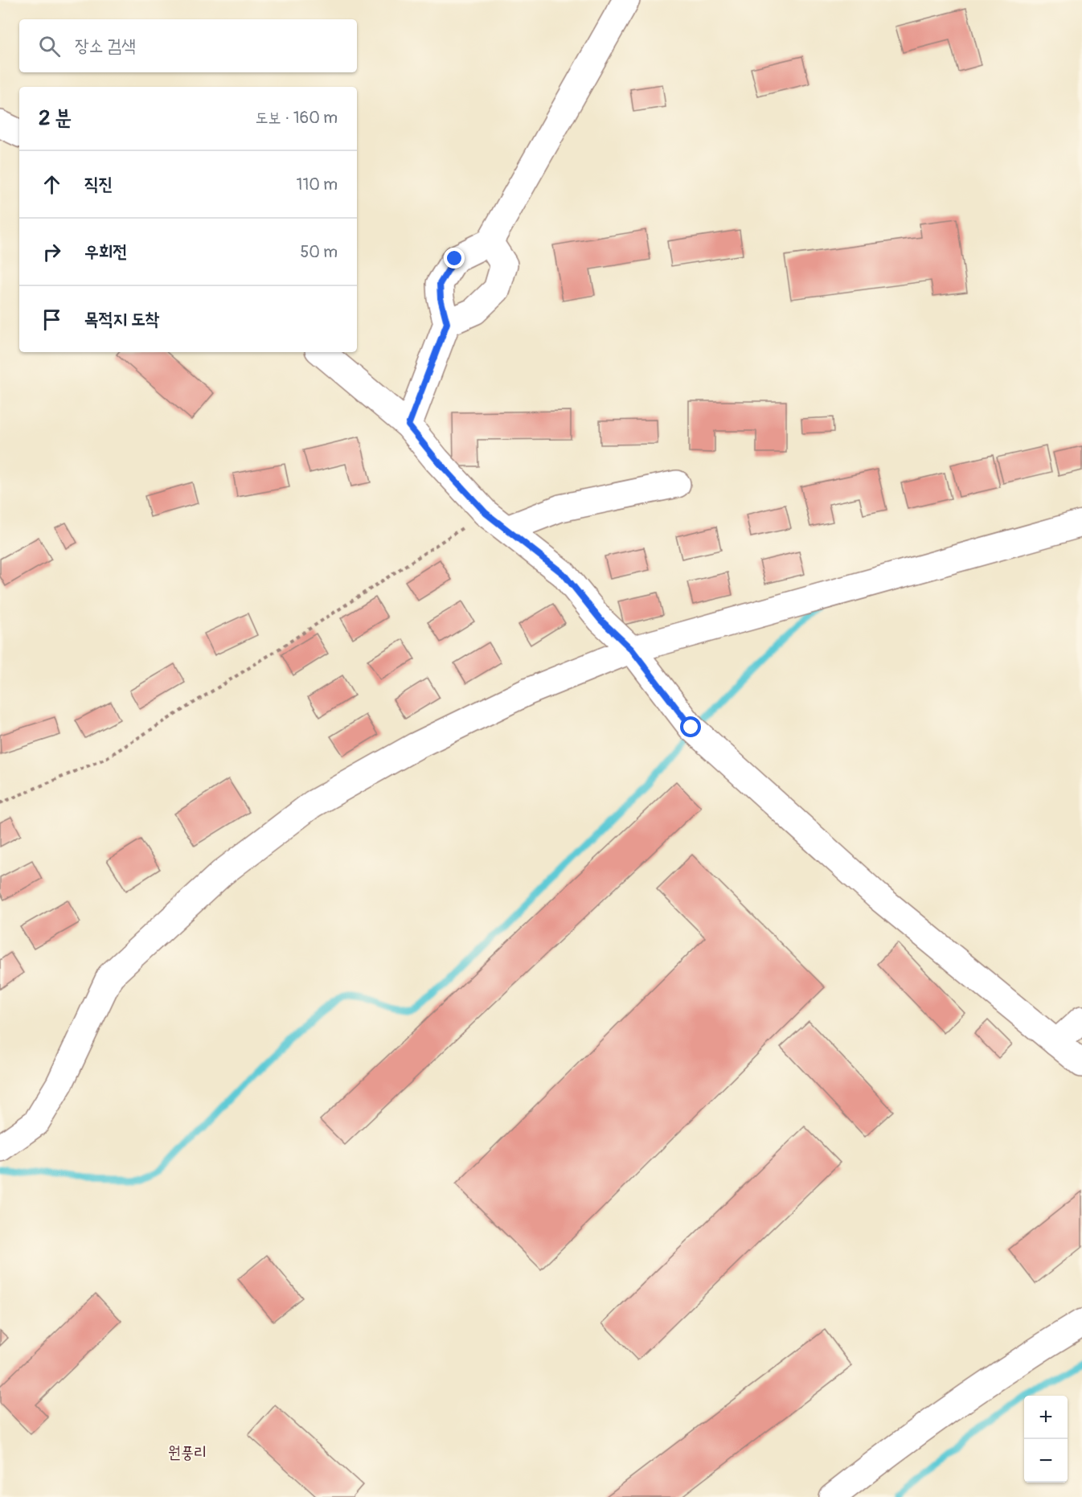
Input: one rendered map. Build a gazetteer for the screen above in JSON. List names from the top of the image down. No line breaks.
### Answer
{"districts":["원풍리"],"page":{"search":"장소 검색","heading":["2 분","도보 · 160 m"],"list":[["직진","110 m"],["우회전","50 m"],"목적지 도착"],"map_buttons":["+","−"]}}
